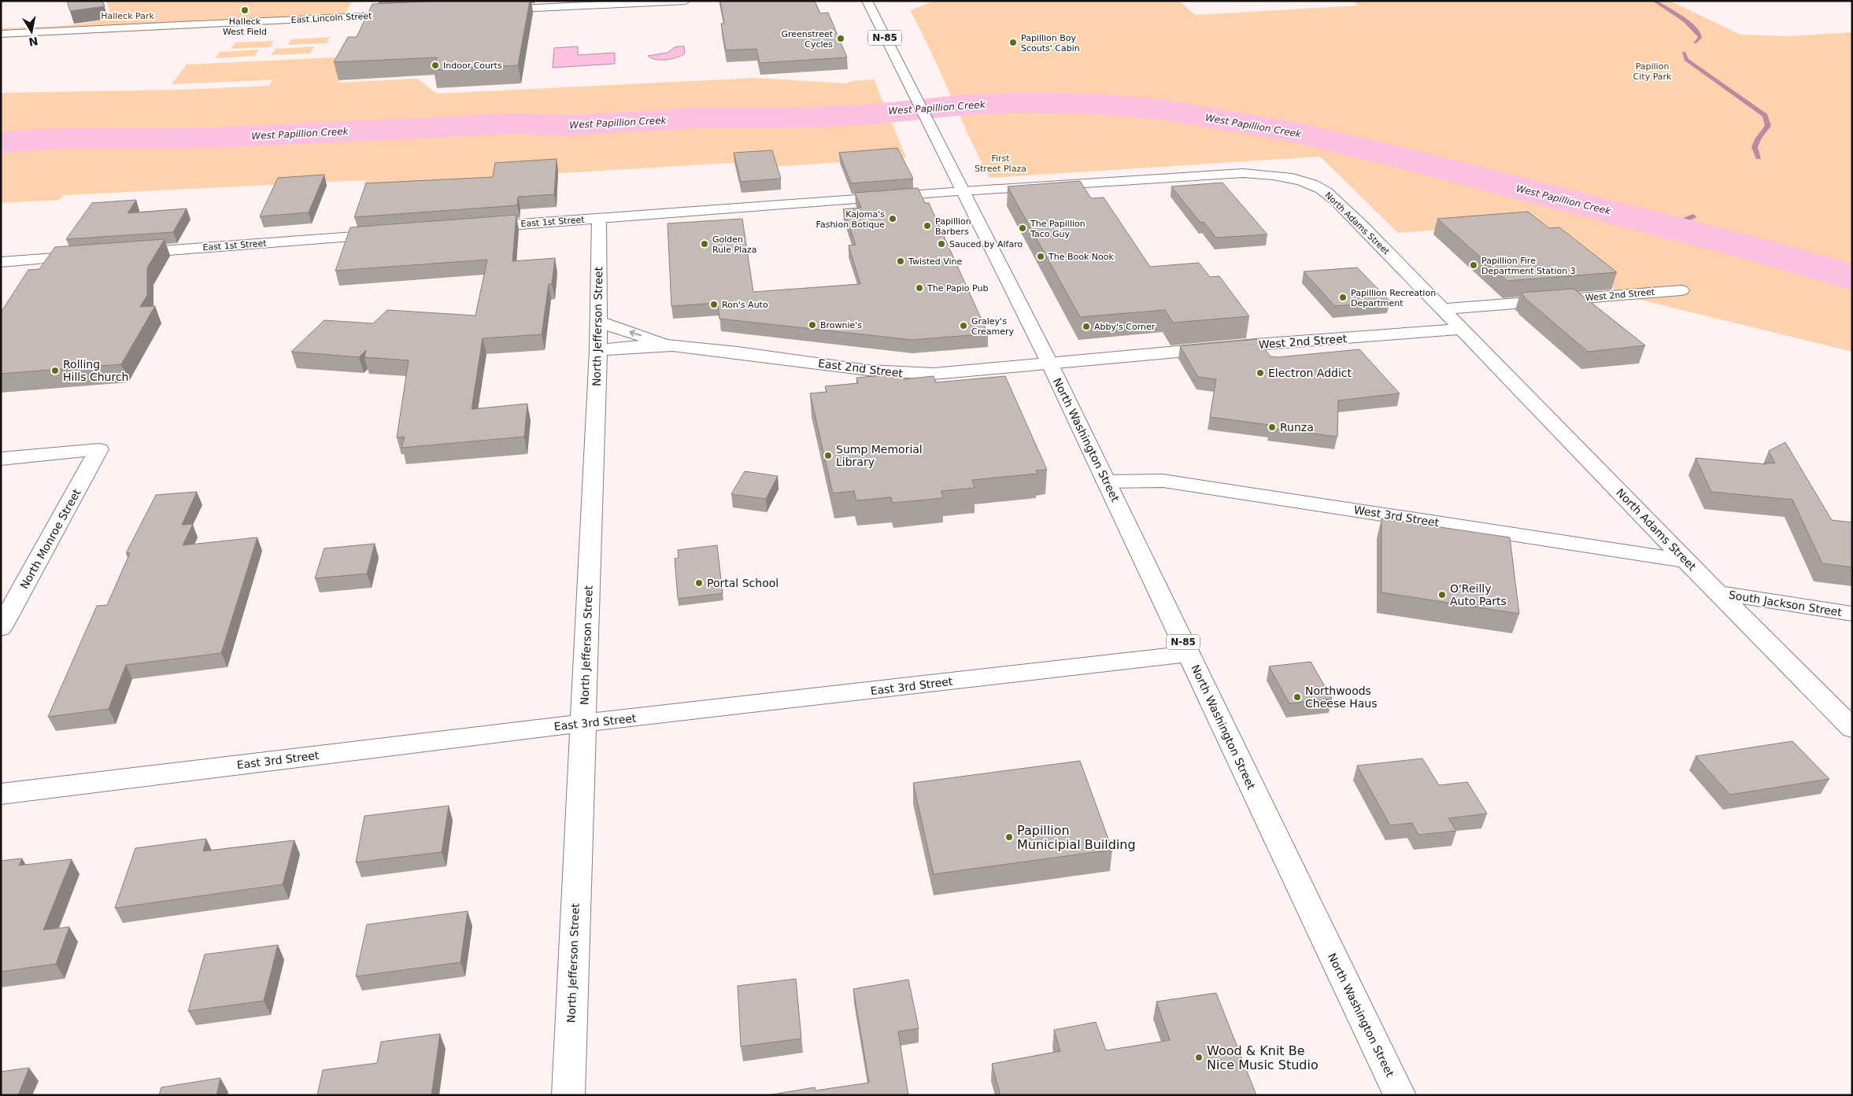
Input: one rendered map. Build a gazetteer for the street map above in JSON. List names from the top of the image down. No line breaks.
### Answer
{"streets":{"street":["East Lincoln Street","N-85","East 1st Street","North Adams Street","West 2nd Street","North Jefferson Street","East 2nd Street","North Washington Street","West 3rd Street","North Monroe Street","South Jackson Street","East 3rd Street"]},"crossings":[["N-85","East 1st Street"],["N-85","North Adams Street"],["N-85","North Washington Street"],["East 1st Street","North Adams Street"],["East 1st Street","North Jefferson Street"],["East 1st Street","North Washington Street"],["North Adams Street","West 2nd Street"],["North Adams Street","North Washington Street"],["North Adams Street","West 3rd Street"],["North Adams Street","South Jackson Street"],["West 2nd Street","East 2nd Street"],["West 2nd Street","North Washington Street"],["North Jefferson Street","East 3rd Street"],["East 2nd Street","North Washington Street"],["North Washington Street","West 3rd Street"],["North Washington Street","East 3rd Street"]],"water":["West Papillion Creek"],"parks":["Halleck Park","Papilion City Park","First Street Plaza"],"places":["Halleck West Field","Greenstreet Cycles","Papillion Boy Scouts' Cabin","Indoor Courts","Kajoma's Fashion Botique","Papillion Barbers","The Papillion Taco Guy","Golden Rule Plaza","Sauced by Alfaro","The Book Nook","Twisted Vine","Papillion Fire Department Station 3","The Papio Pub","Papillion Recreation Department","Ron's Auto","Brownie's","Graley's Creamery","Abby's Corner","Rolling Hills Church","Electron Addict","Runza","Sump Memorial Library","Portal School","O'Reilly Auto Parts","Northwoods Cheese Haus","Papillion Municipial Building","Wood & Knit Be Nice Music Studio"],"north":"bottom"}
